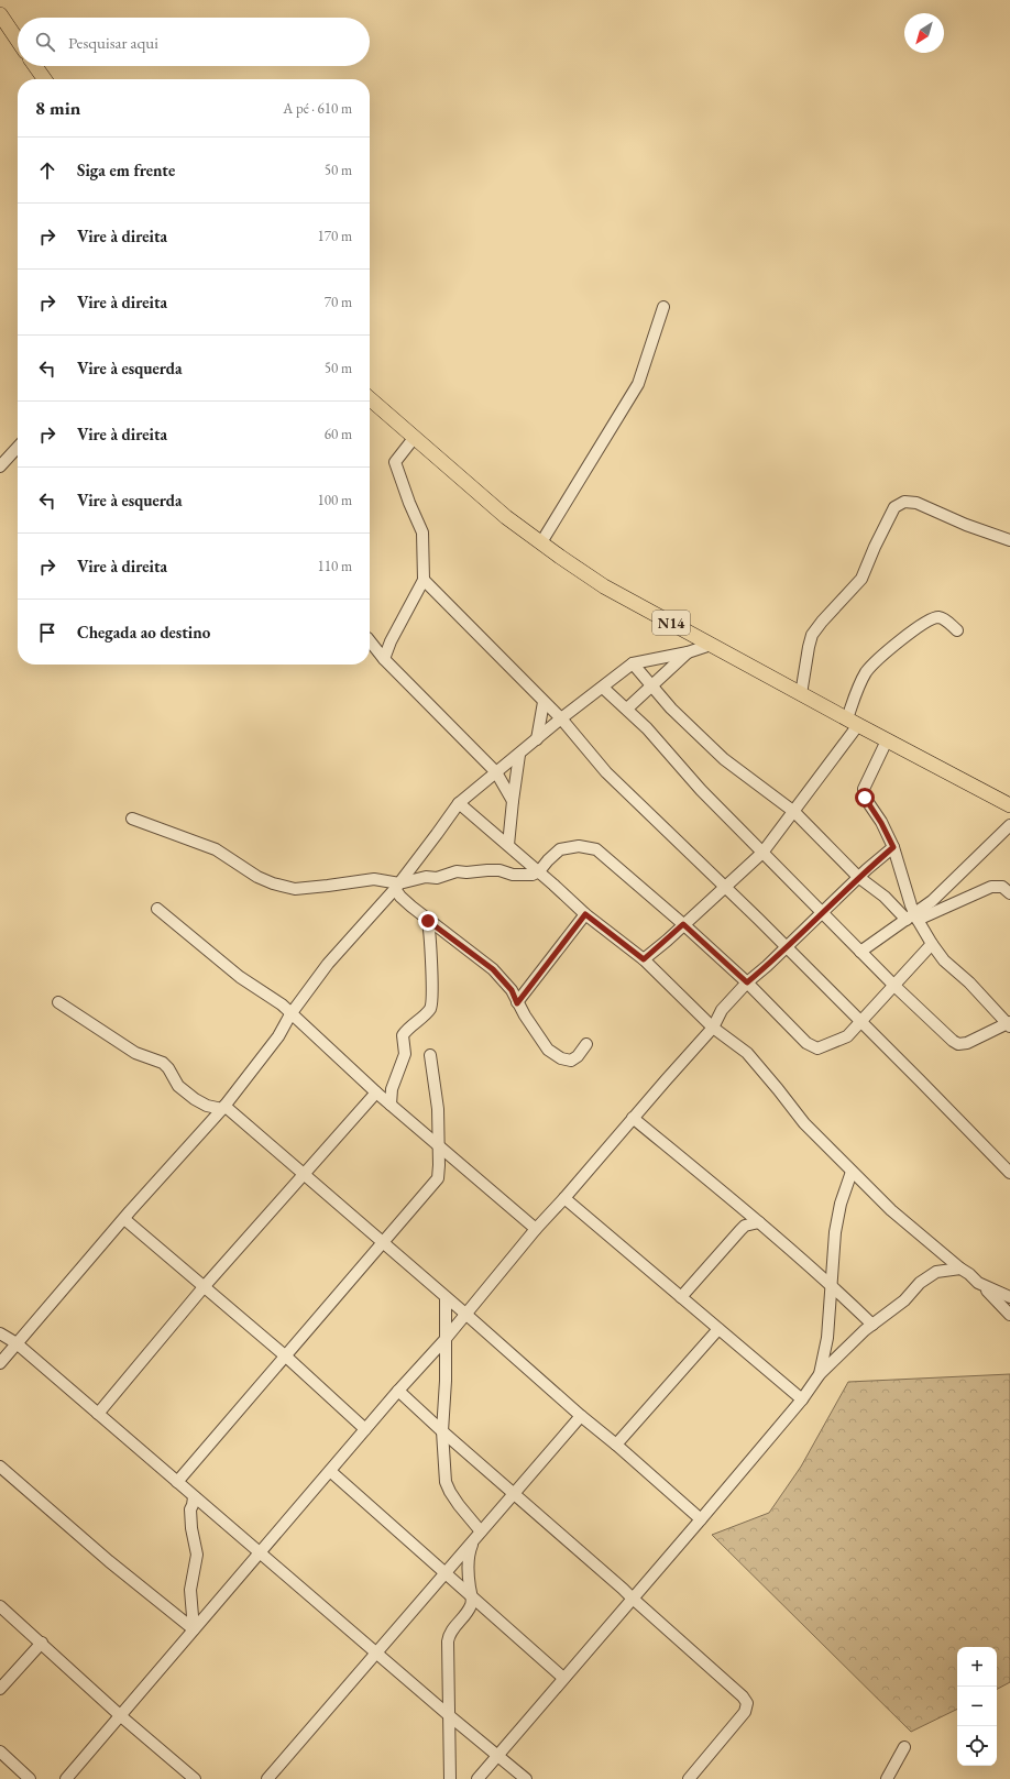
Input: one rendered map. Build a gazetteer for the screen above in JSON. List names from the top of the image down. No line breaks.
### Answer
{"streets":{"main road":["N14"]},"north":"bottom left","page":{"search":"Pesquisar aqui","heading":["8 min","A pé · 610 m"],"list":[["Siga em frente","50 m"],["Vire à direita","170 m"],["Vire à direita","70 m"],["Vire à esquerda","50 m"],["Vire à direita","60 m"],["Vire à esquerda","100 m"],["Vire à direita","110 m"],"Chegada ao destino"],"map_buttons":["+","−"]}}
